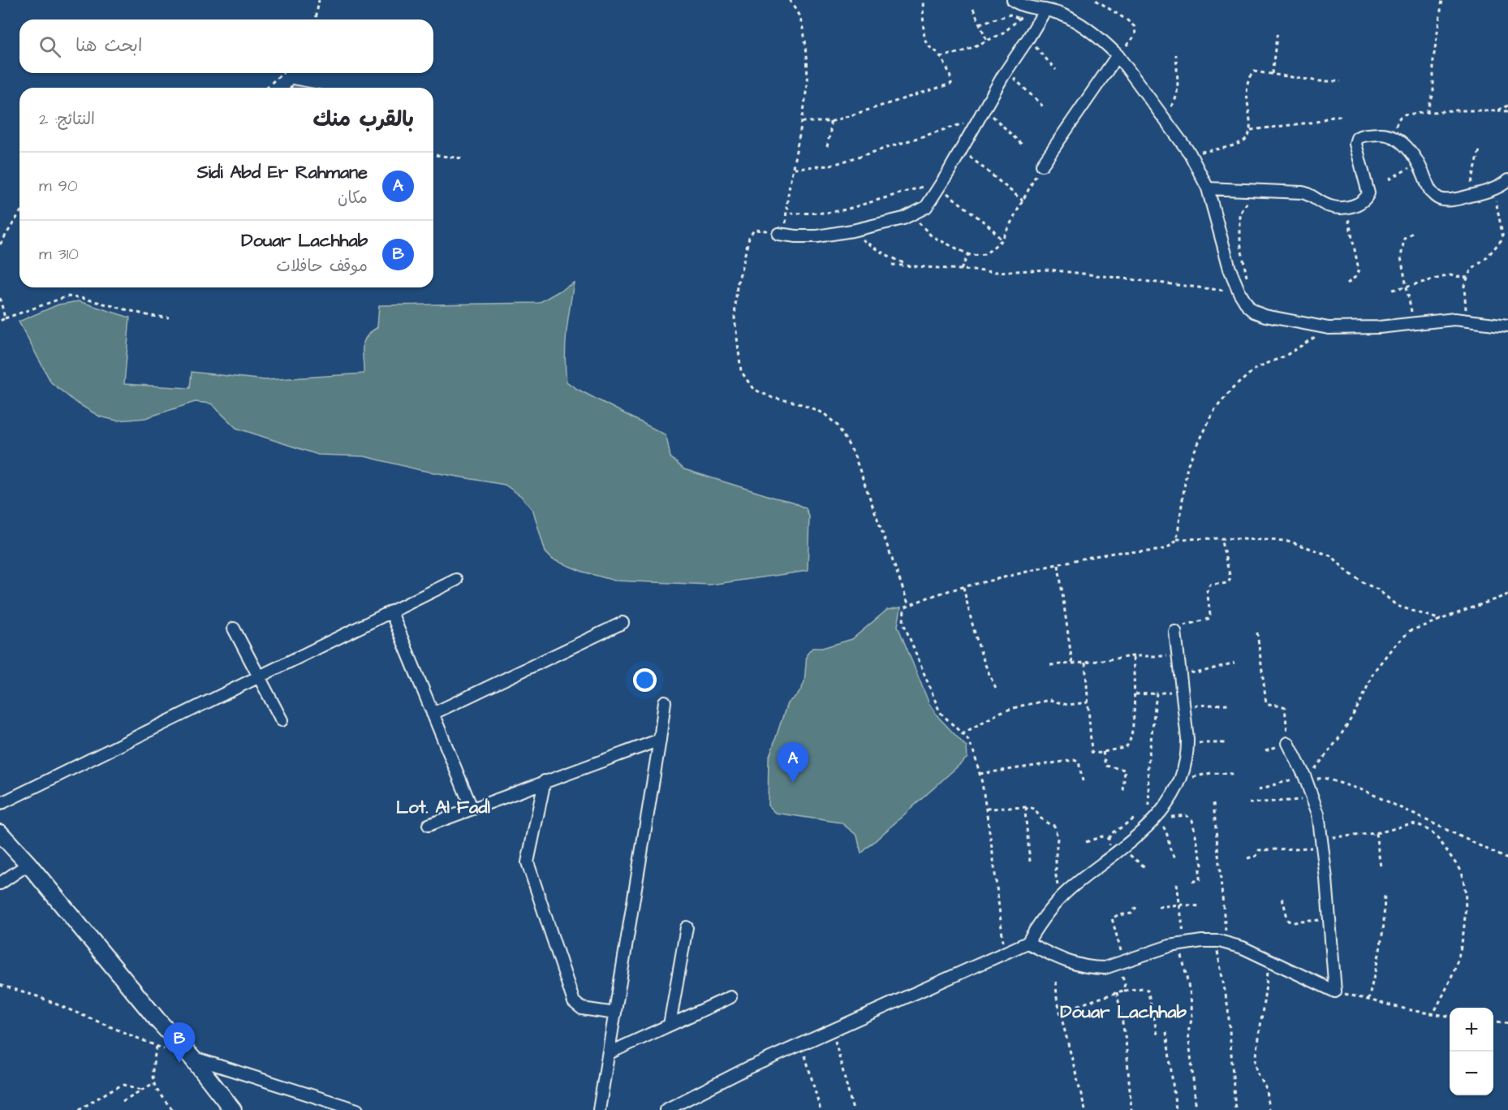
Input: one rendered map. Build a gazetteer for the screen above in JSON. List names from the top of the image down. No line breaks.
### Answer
{"districts":["Lot. Al Fadl","Douar Lachhab"],"page":{"search":"ابحث هنا","heading":["بالقرب منك","النتائج: 2"],"list":[{"mark":"A","name":"Sidi Abd Er Rahmane","note":"مكان","value":"90 m"},{"mark":"B","name":"Douar Lachhab","note":"موقف حافلات","value":"310 m"}],"pins":["A","B"],"map_buttons":["+","−"]}}
